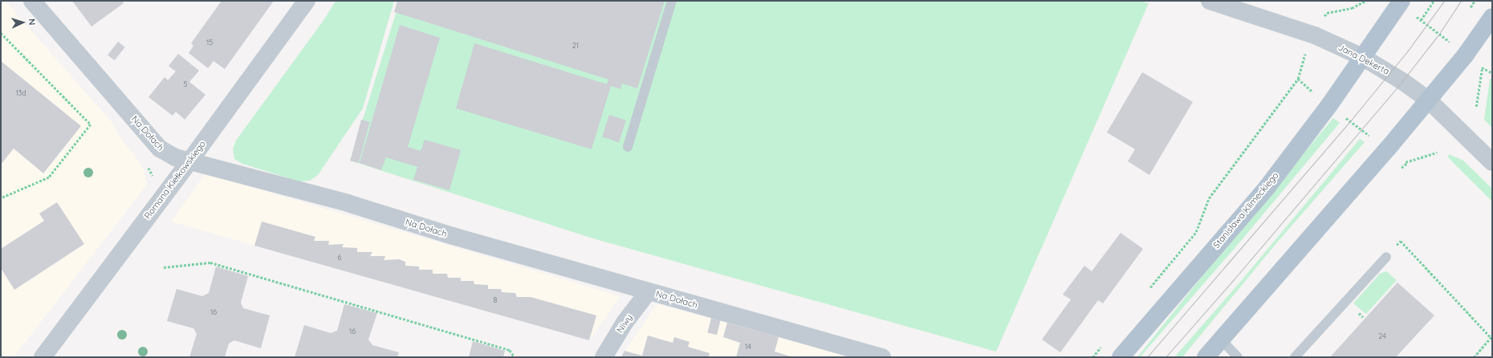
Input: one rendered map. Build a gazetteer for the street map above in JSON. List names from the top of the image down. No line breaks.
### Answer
{"streets":{"main road":["Stanisława Klimeckiego"],"street":["Jana Dekerta","Na Dołach","Romana Kiełkowskiego","Niwy"]},"crossings":[["Jana Dekerta","Stanisława Klimeckiego"],["Na Dołach","Romana Kiełkowskiego"],["Na Dołach","Niwy"]],"house_numbers":["15","21","5","13d","6","8","16","16","24","14"],"north":"right"}
